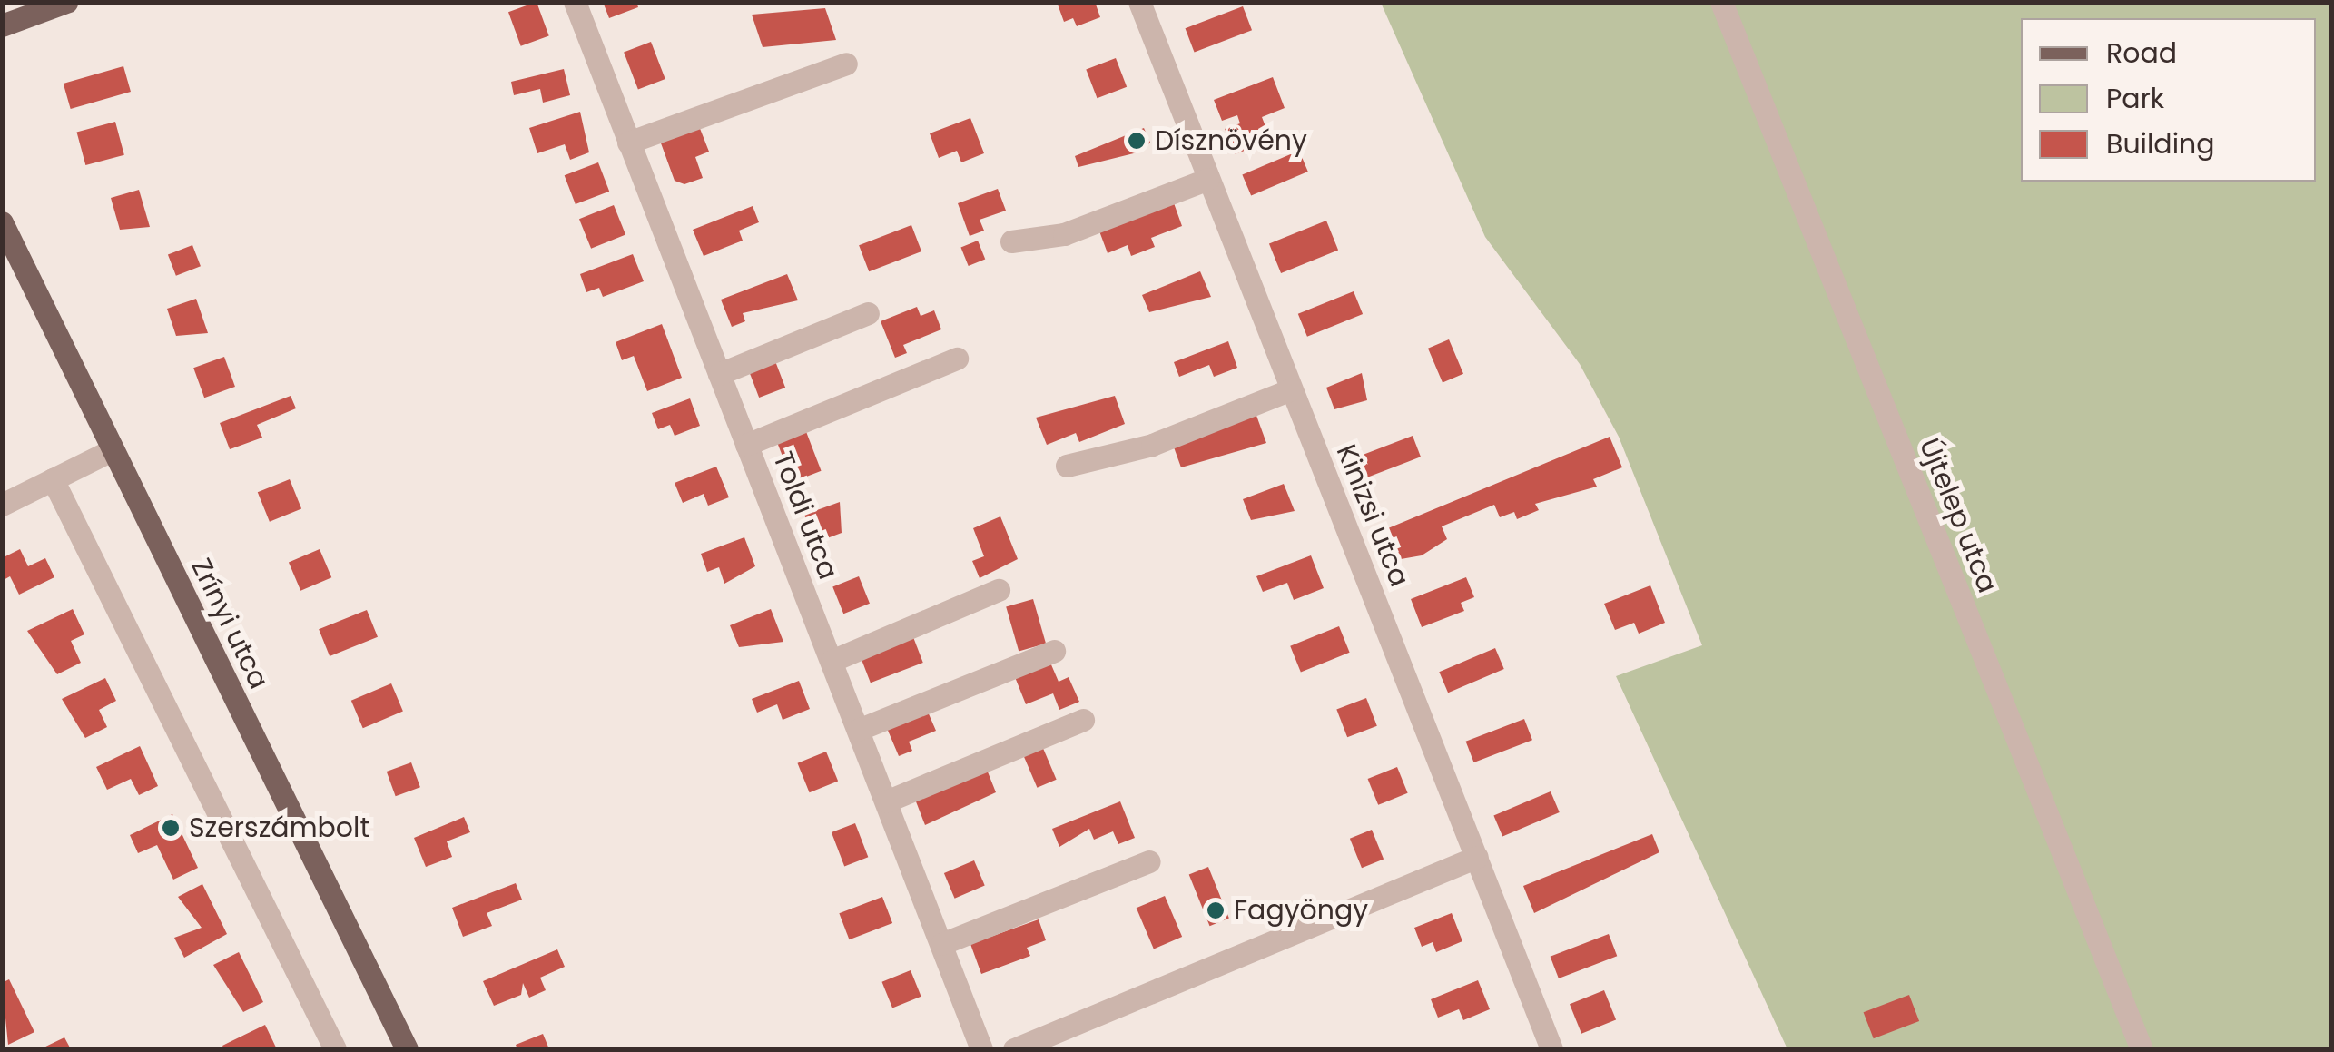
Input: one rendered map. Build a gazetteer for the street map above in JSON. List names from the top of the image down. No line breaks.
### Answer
{"streets":{"main road":["Zrínyi utca"],"street":["Toldi utca","Kinizsi utca","Újtelep utca"]},"places":["Dísznövény","Szerszámbolt","Fagyöngy"],"legend":["Road","Park","Building"]}
